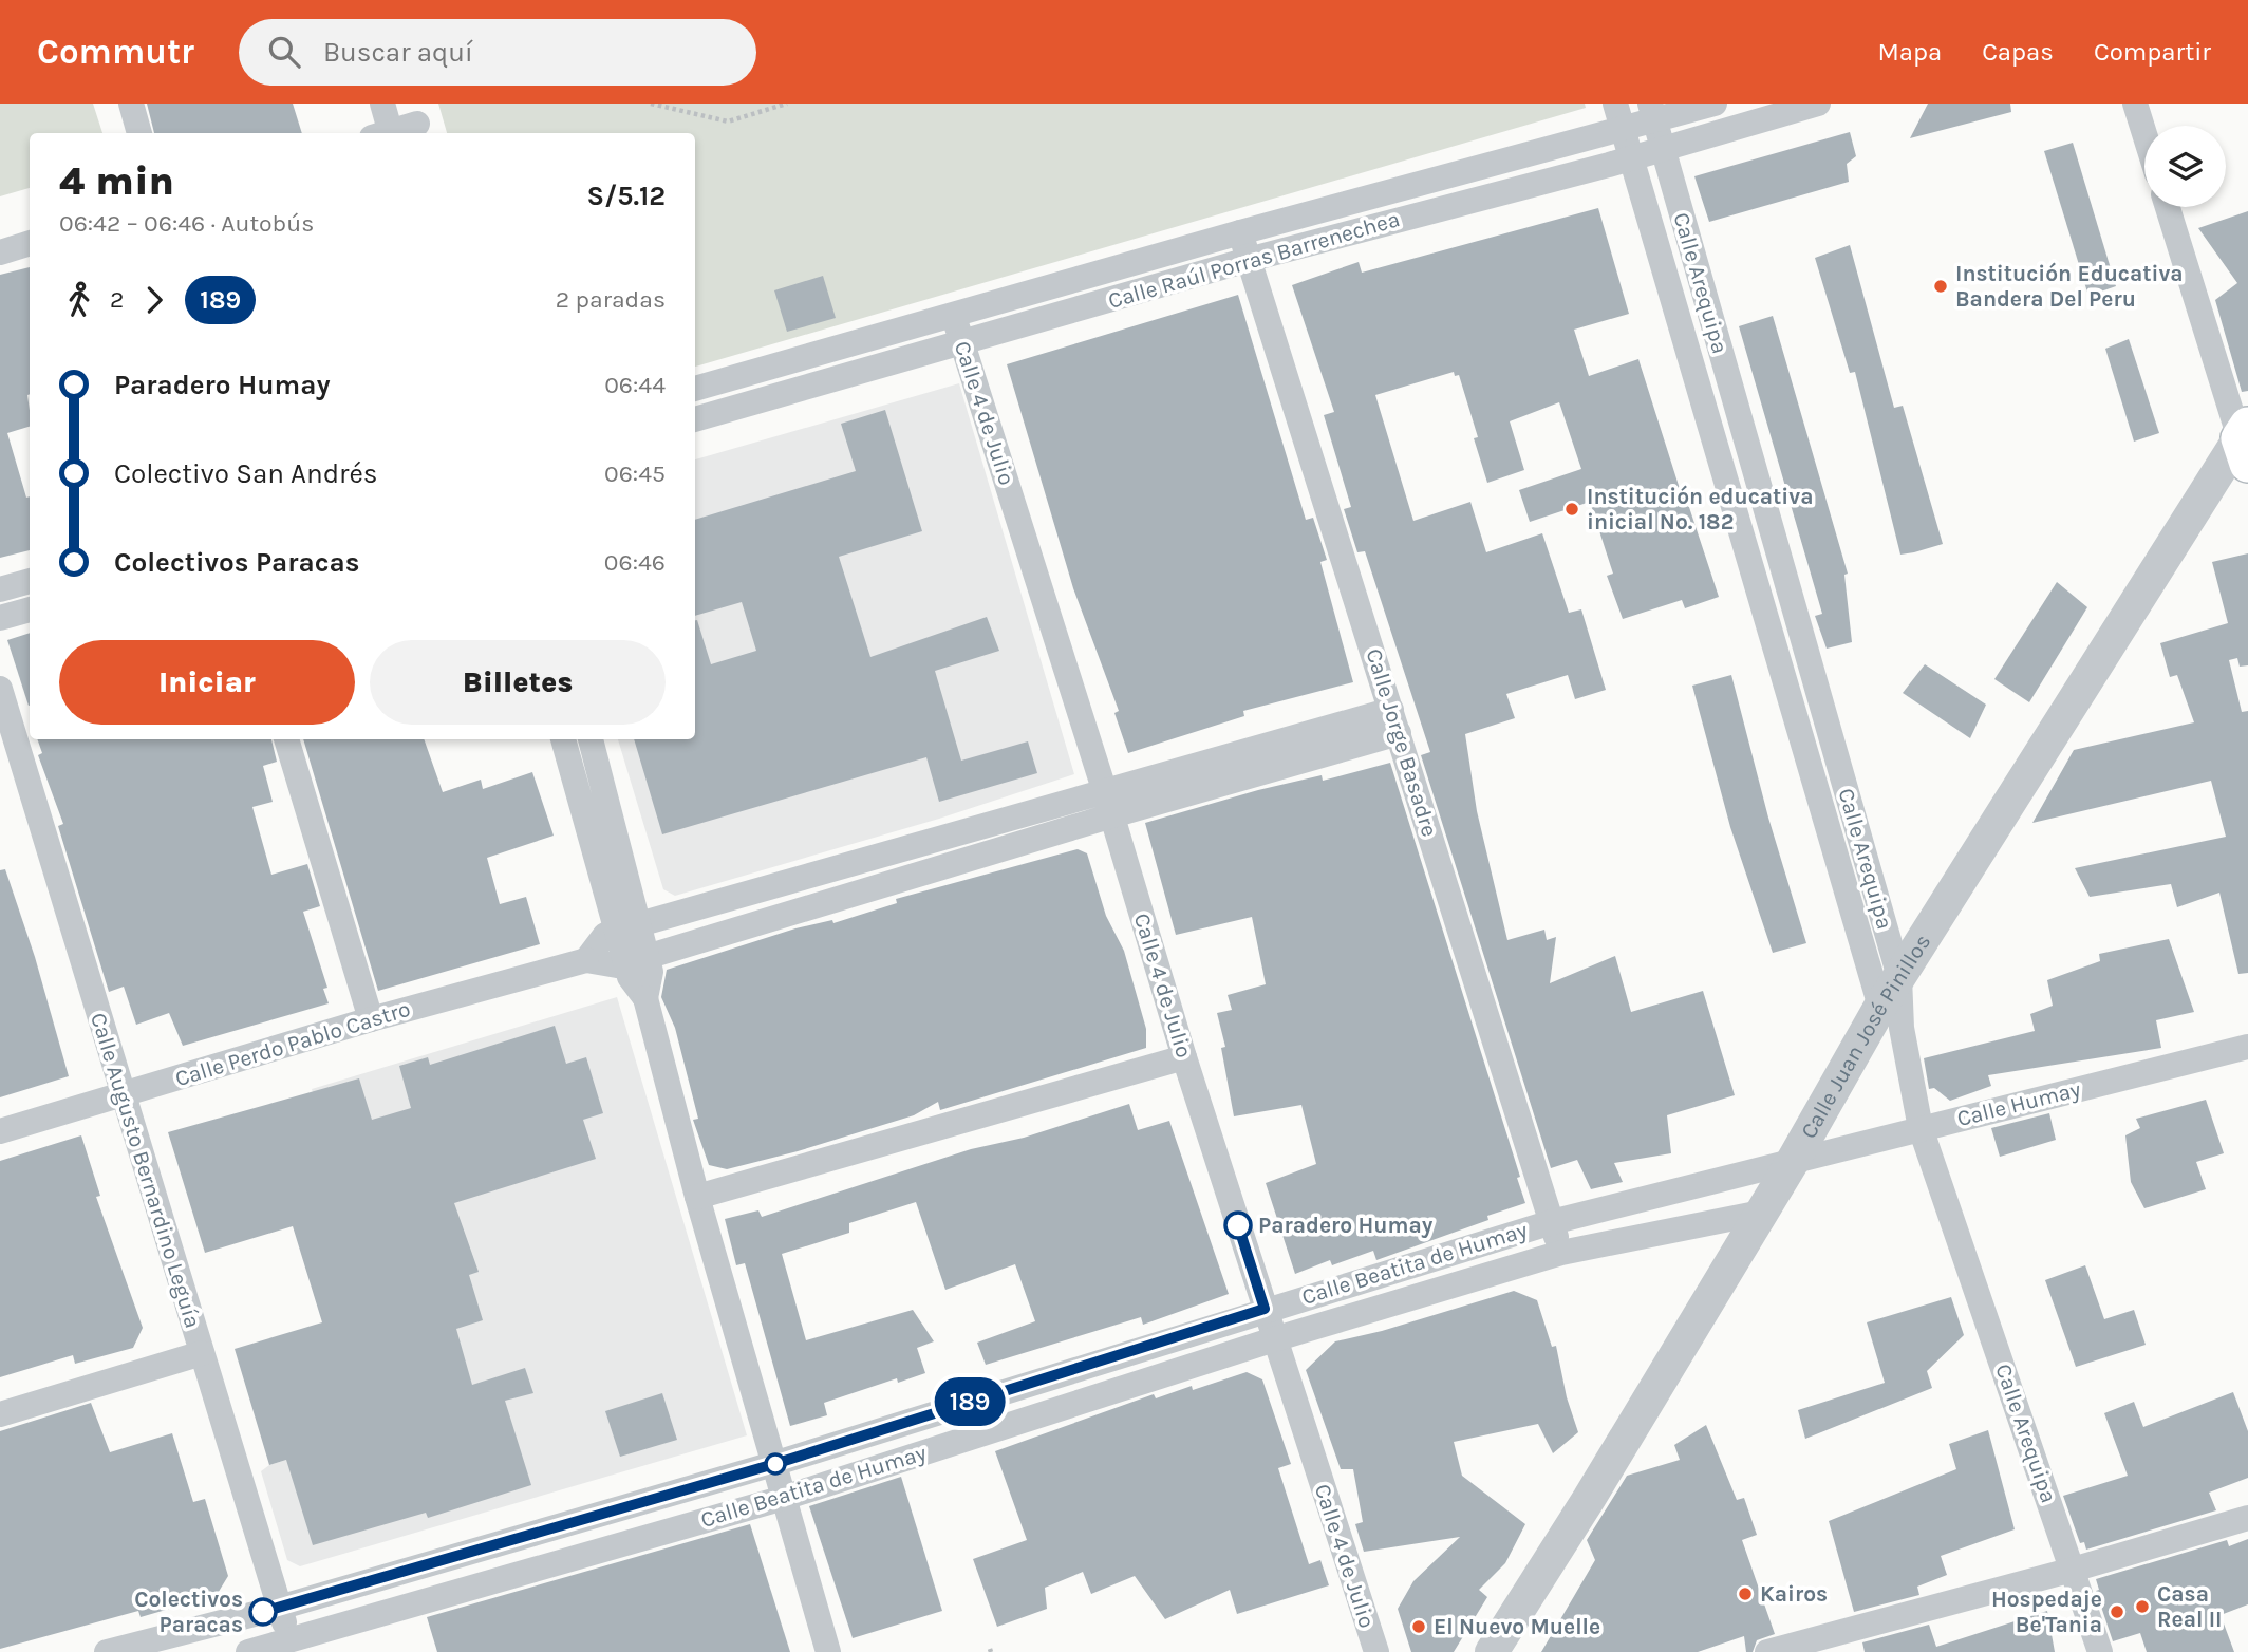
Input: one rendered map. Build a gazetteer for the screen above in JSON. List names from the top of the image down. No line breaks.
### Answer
{"streets":{"street":["Calle Raúl Porras Barrenechea","Calle Arequipa","Calle 4 de Julio","Calle Jorge Basadre","Calle Juan José Pinillos","Calle Perdo Pablo Castro","Calle Humay","Calle Augusto Bernardino Leguía","Calle Beatita de Humay"]},"crossings":[["Calle Raúl Porras Barrenechea","Calle Arequipa"],["Calle Raúl Porras Barrenechea","Calle 4 de Julio"],["Calle Raúl Porras Barrenechea","Calle Jorge Basadre"],["Calle Arequipa","Calle Juan José Pinillos"],["Calle Arequipa","Calle Humay"],["Calle 4 de Julio","Calle Beatita de Humay"],["Calle Jorge Basadre","Calle Beatita de Humay"],["Calle Juan José Pinillos","Calle Humay"],["Calle Juan José Pinillos","Calle Beatita de Humay"],["Calle Perdo Pablo Castro","Calle Augusto Bernardino Leguía"],["Calle Humay","Calle Beatita de Humay"],["Calle Augusto Bernardino Leguía","Calle Beatita de Humay"]],"places":["Institución Educativa Bandera Del Peru","Institución educativa inicial No. 182","Paradero Humay","Kairos","Casa Real II","Colectivos Paracas","Hospedaje Be'Tania","El Nuevo Muelle"],"lines":["bus line 189"],"page":{"header":"Commutr","search":"Buscar aquí","nav":["Mapa","Capas","Compartir"],"on_map":"189","heading":["4 min","06:42 – 06:46 · Autobús","S/5.12"],"legs":["2","189","2 paradas"],"list":[{"name":"Paradero Humay","value":"06:44"},{"name":"Colectivo San Andrés","value":"06:45"},{"name":"Colectivos Paracas","value":"06:46"}],"buttons":["Iniciar","Billetes"]}}
